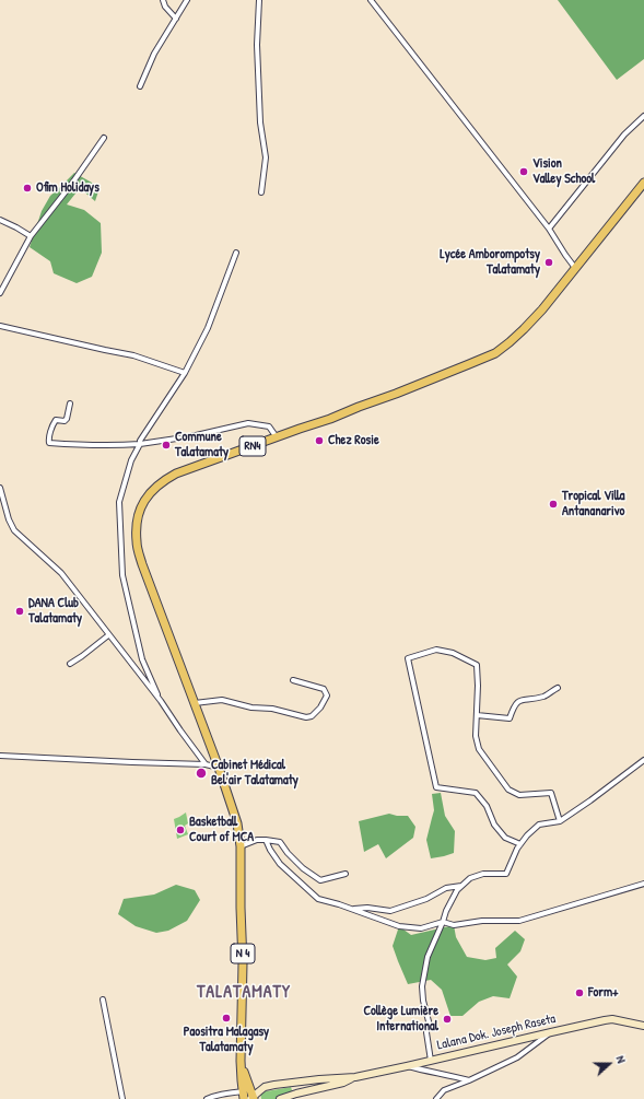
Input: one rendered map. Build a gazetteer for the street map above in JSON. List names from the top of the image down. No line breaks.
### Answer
{"streets":{"main road":["RN4","N 4","Lalana Dok. Joseph Raseta"]},"crossings":[["RN4","N 4"]],"districts":["TALATAMATY"],"places":["Vision Valley School","Ofim Holidays","Lycée Amborompotsy Talatamaty","Chez Rosie","Commune Talatamaty","Tropical Villa Antananarivo","DANA Club Talatamaty","Cabinet Médical Bel'air Talatamaty","Basketball Court of MCA","Form+","Paositra Malagasy Talatamaty","Collège Lumière International"],"north":"right"}
